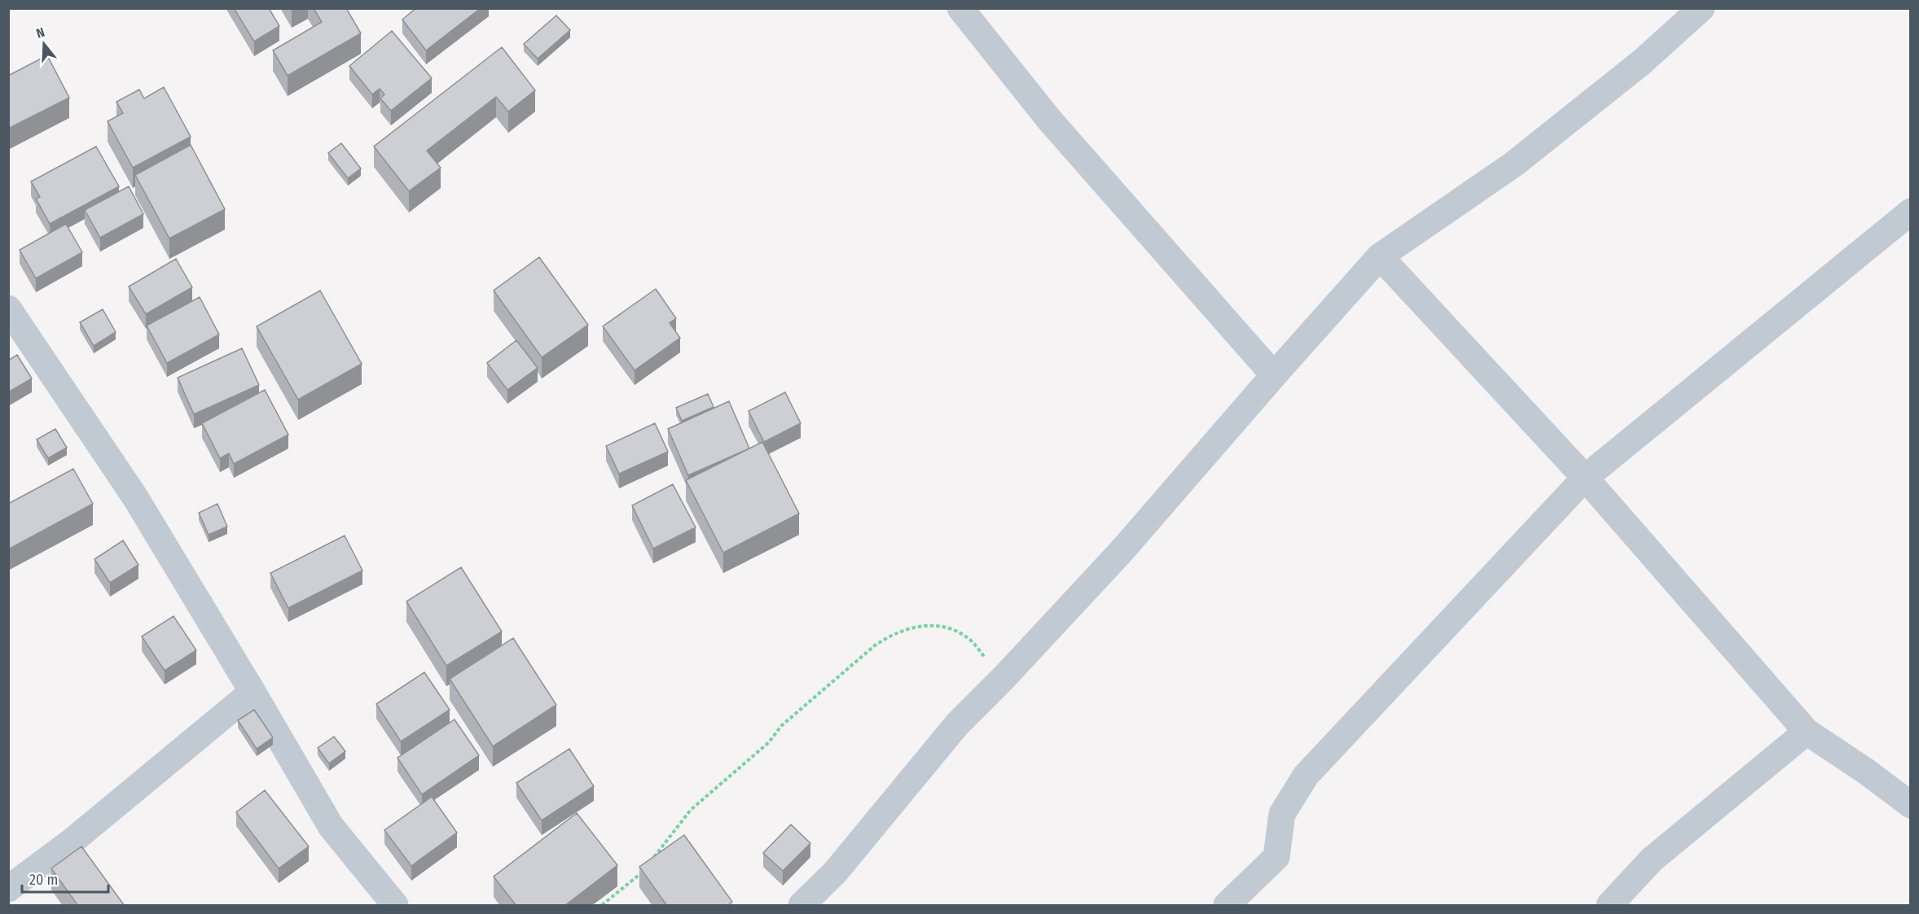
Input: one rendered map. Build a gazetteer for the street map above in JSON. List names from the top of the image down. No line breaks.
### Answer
{"scale_bar":"20 m","north":"top"}
